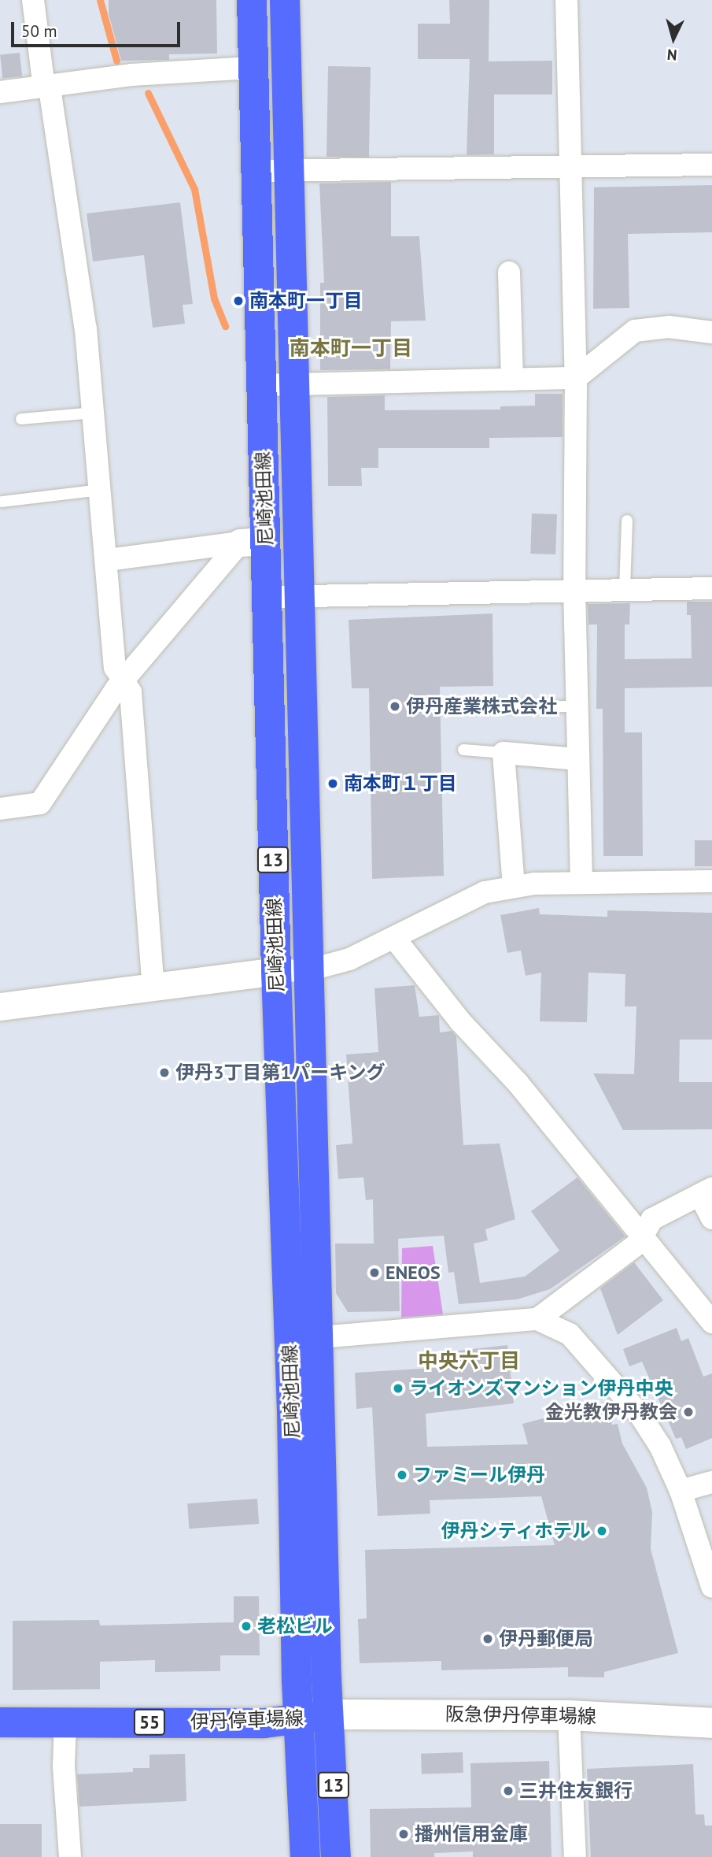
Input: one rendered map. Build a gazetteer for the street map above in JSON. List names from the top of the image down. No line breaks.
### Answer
{"streets":{"main road":["尼崎池田線","13","阪急伊丹停車場線","伊丹停車場線","55"]},"crossings":[["尼崎池田線","阪急伊丹停車場線"],["尼崎池田線","伊丹停車場線"],["阪急伊丹停車場線","伊丹停車場線"]],"districts":["南本町一丁目","中央六丁目"],"places":["南本町一丁目","伊丹産業株式会社","南本町１丁目","伊丹3丁目第1パーキング","ENEOS","ライオンズマンション伊丹中央","金光教伊丹教会","ファミール伊丹","伊丹シティホテル","老松ビル","伊丹郵便局","三井住友銀行","播州信用金庫"],"scale_bar":"50 m","north":"bottom"}
